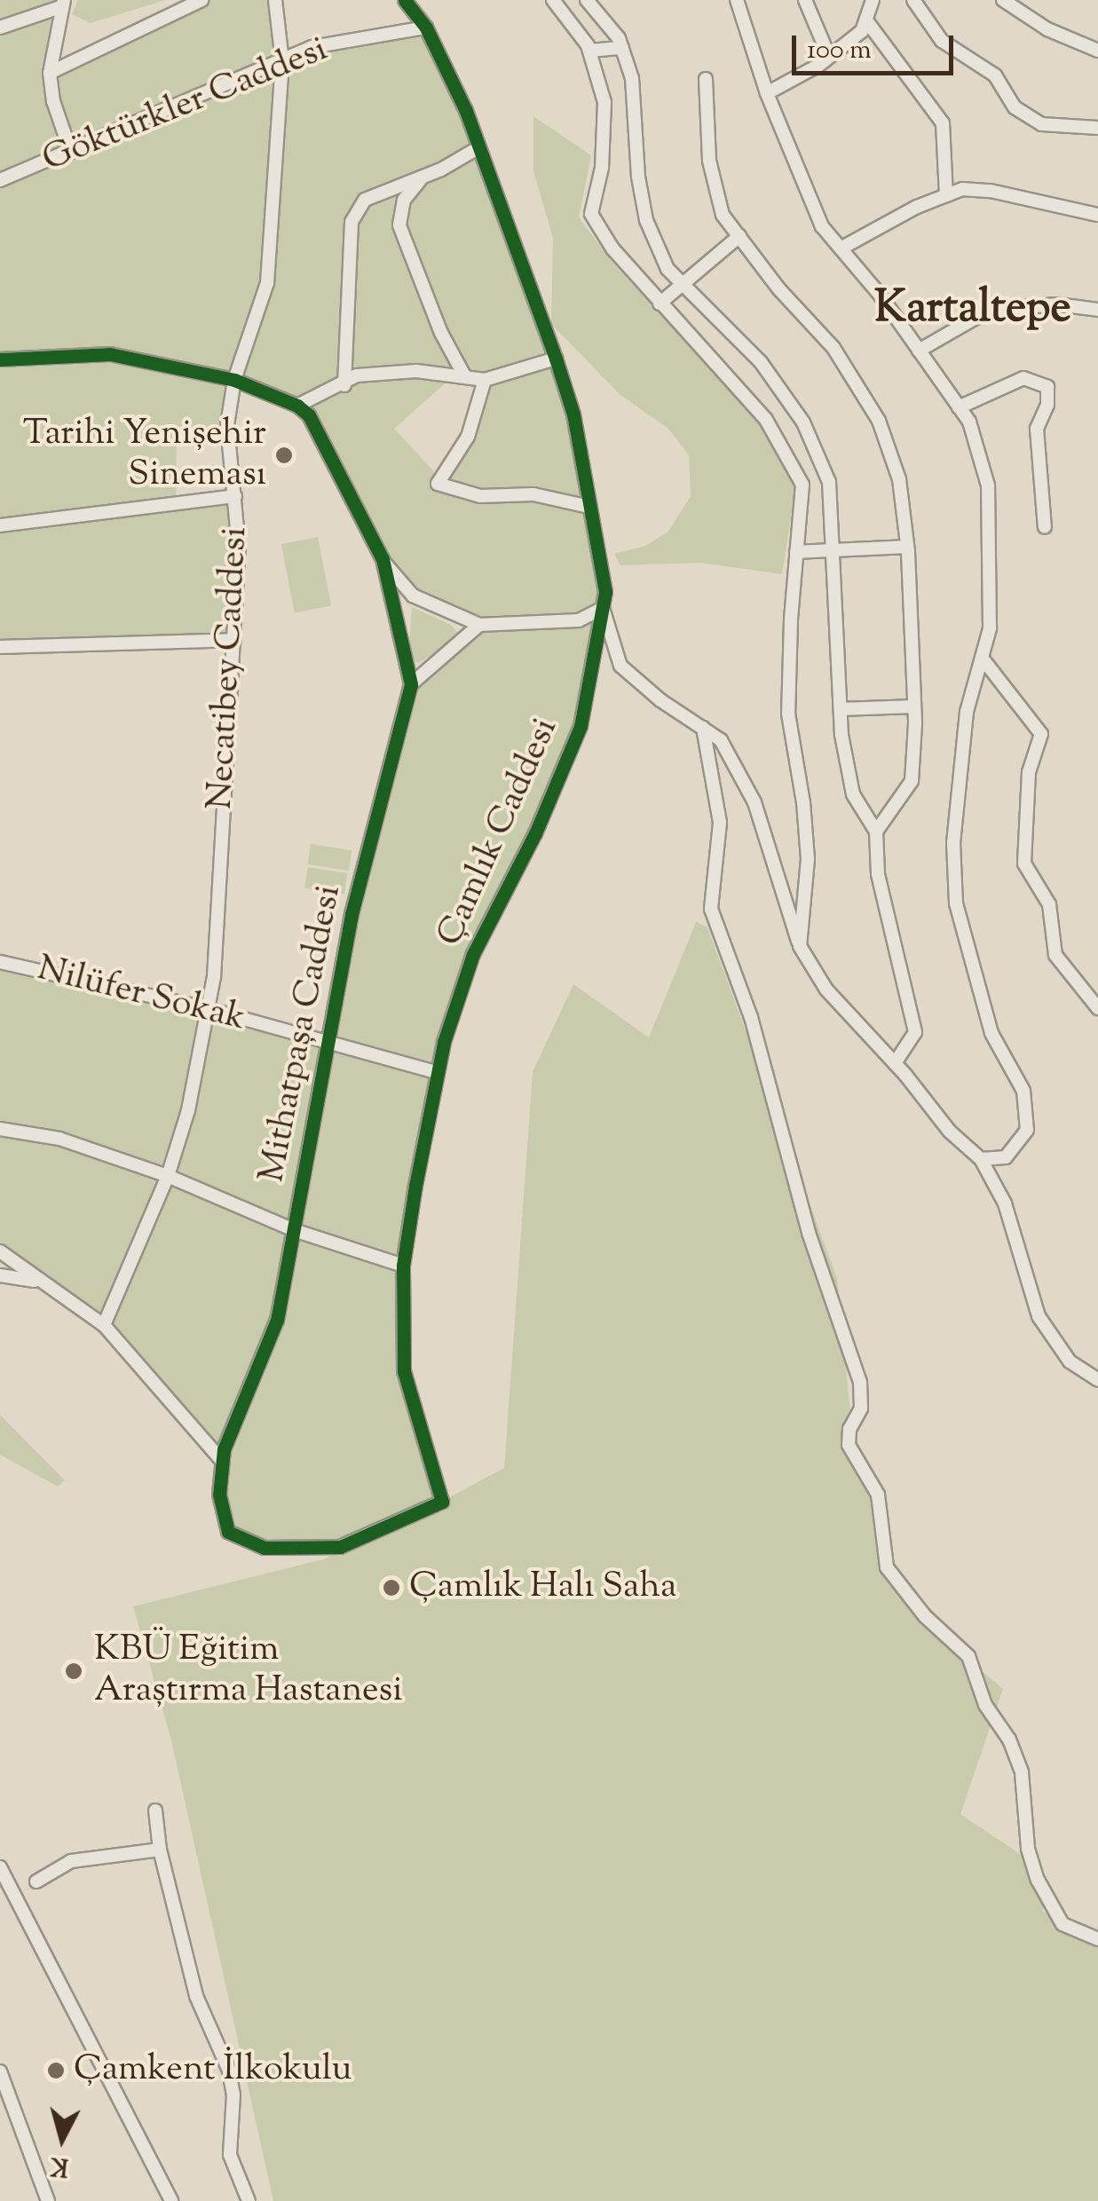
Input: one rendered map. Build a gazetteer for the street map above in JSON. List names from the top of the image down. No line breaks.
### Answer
{"streets":{"street":["Göktürkler Caddesi","Necatibey Caddesi","Çamlık Caddesi","Nilüfer Sokak","Mithatpaşa Caddesi"]},"crossings":[["Göktürkler Caddesi","Necatibey Caddesi"],["Göktürkler Caddesi","Çamlık Caddesi"],["Necatibey Caddesi","Nilüfer Sokak"],["Çamlık Caddesi","Nilüfer Sokak"],["Çamlık Caddesi","Mithatpaşa Caddesi"],["Nilüfer Sokak","Mithatpaşa Caddesi"]],"districts":["Kartaltepe"],"places":["Tarihi Yenişehir Sineması","Çamlık Halı Saha","KBÜ Eğitim Araştırma Hastanesi","Çamkent İlkokulu"],"scale_bar":"100 m","north":"bottom"}
